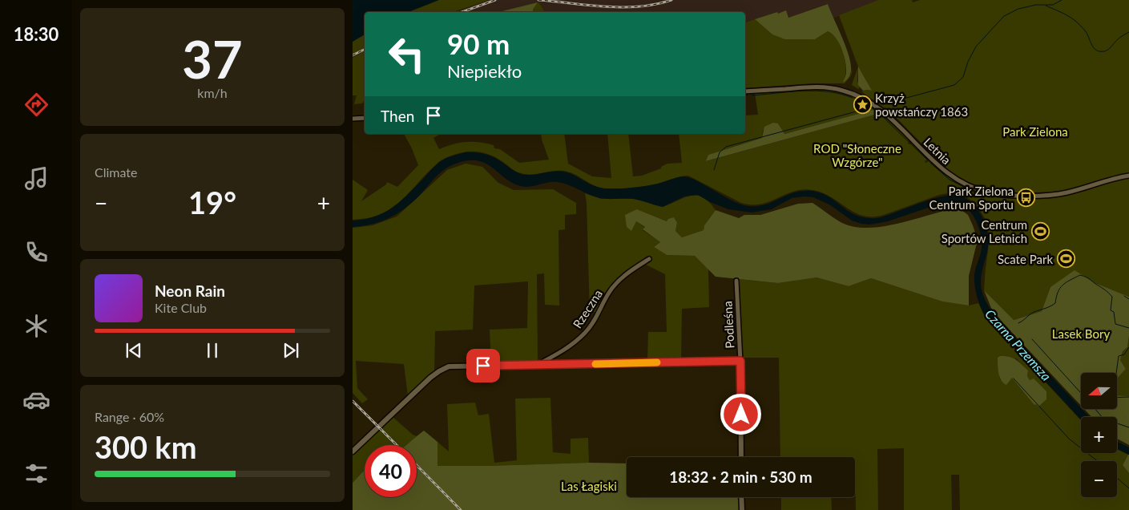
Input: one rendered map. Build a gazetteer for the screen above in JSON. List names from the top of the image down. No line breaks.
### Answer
{"streets":{"street":["Letnia","Rzeczna","Podleśna"]},"water":["Czarna Przemsza"],"parks":["Park Zielona","ROD \"Słoneczne Wzgórze\"","Lasek Bory","Las Łagiski"],"places":{"place":["Krzyż powstańczy 1863"],"bus stop":["Park Zielona Centrum Sportu"],"sports":["Centrum Sportów Letnich","Scate Park"]},"north":"left","page":{"tabs":"18:30","tile":[["37","km/h"],"Climate",["Range · 60%","300 km"]],"turn":["90 m","Niepiekło"],"then":"Then","heat":["−","19°","+"],"song":["Neon Rain","Kite Club"],"map_buttons":["+","−"],"limit":"40","trip":"18:32 · 2 min · 530 m"}}
